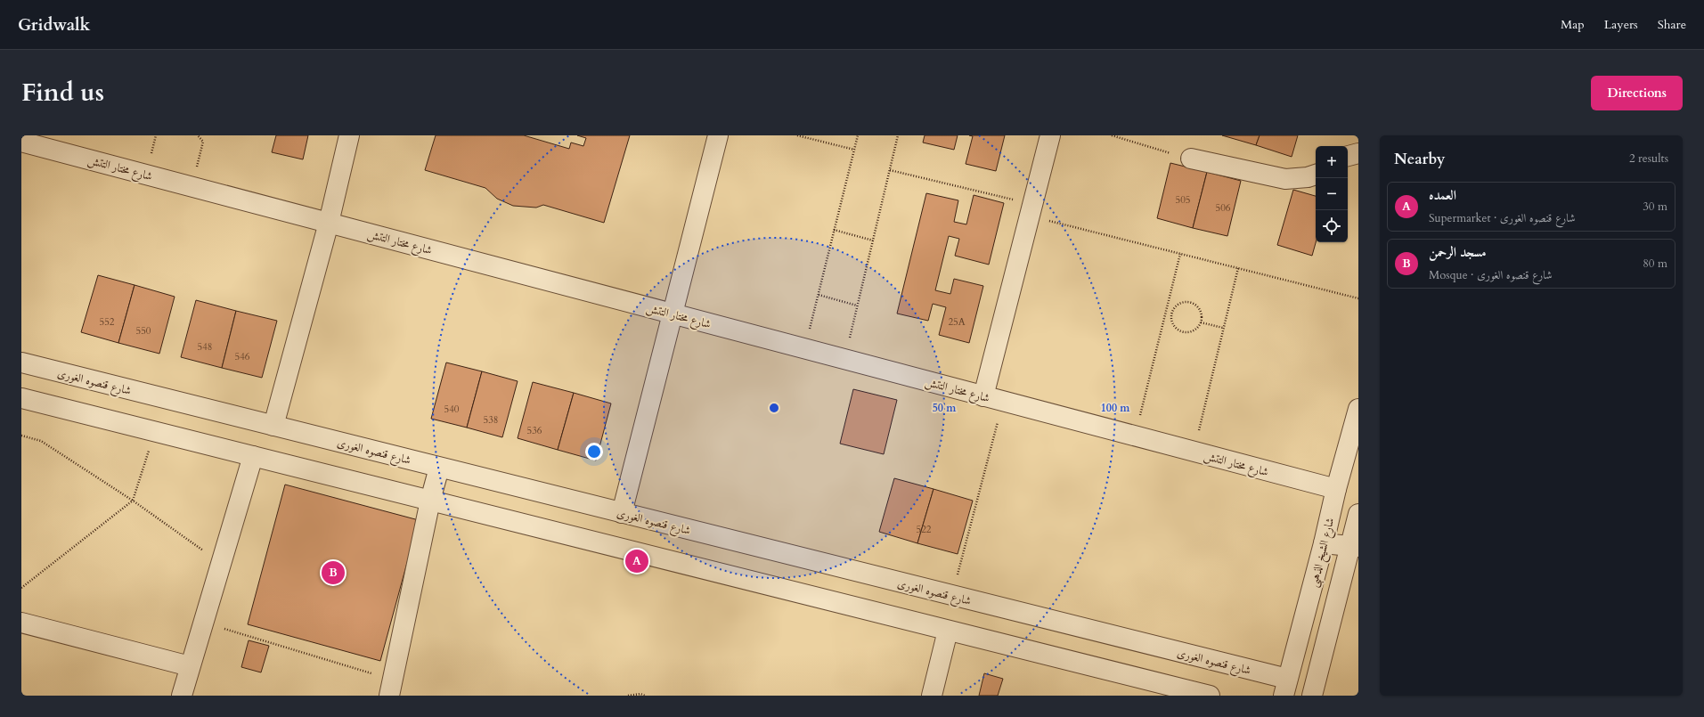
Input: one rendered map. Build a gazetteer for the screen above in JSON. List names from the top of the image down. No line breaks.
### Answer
{"streets":{"street":["شارع مختار التتش","شارع قنصوه الغورى","شارع الشيخ الذهبى"]},"crossings":[["شارع مختار التتش","شارع الشيخ الذهبى"],["شارع قنصوه الغورى","شارع الشيخ الذهبى"]],"house_numbers":["505","506","552","25A","550","548","546","540","538","536","522"],"page":{"header":"Gridwalk","nav":["Map","Layers","Share"],"title":"Find us","buttons":"Directions","heading":["Nearby","2 results"],"map_buttons":["+","−"],"list":[{"mark":"A","name":"العمده","note":"Supermarket · شارع قنصوه الغورى","value":"30 m"},{"mark":"B","name":"مسجد الرحمن","note":"Mosque · شارع قنصوه الغورى","value":"80 m"}],"pins":["A","B"]},"rings":["50 m","100 m"]}
